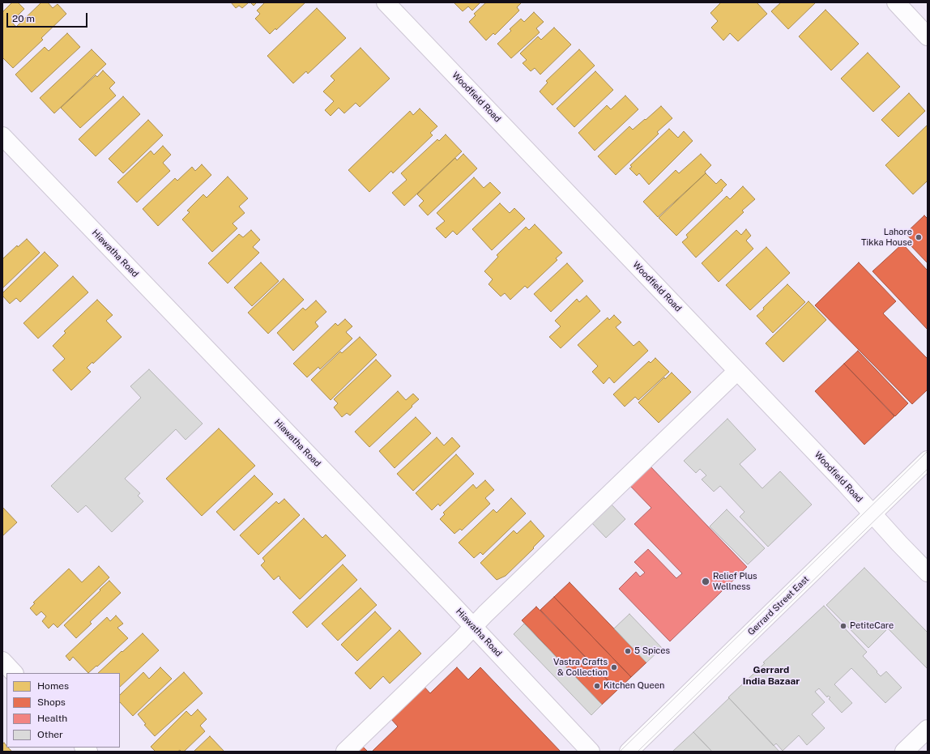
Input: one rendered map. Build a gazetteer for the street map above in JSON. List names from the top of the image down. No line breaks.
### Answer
{"streets":{"street":["Woodfield Road","Hiawatha Road","Gerrard Street East"]},"crossings":[["Woodfield Road","Gerrard Street East"]],"districts":["Gerrard India Bazaar"],"places":["Lahore Tikka House","Relief Plus Wellness","PetiteCare","5 Spices","Vastra Crafts & Collection","Kitchen Queen"],"legend":["Homes","Shops","Health","Other"],"scale_bar":"20 m"}
